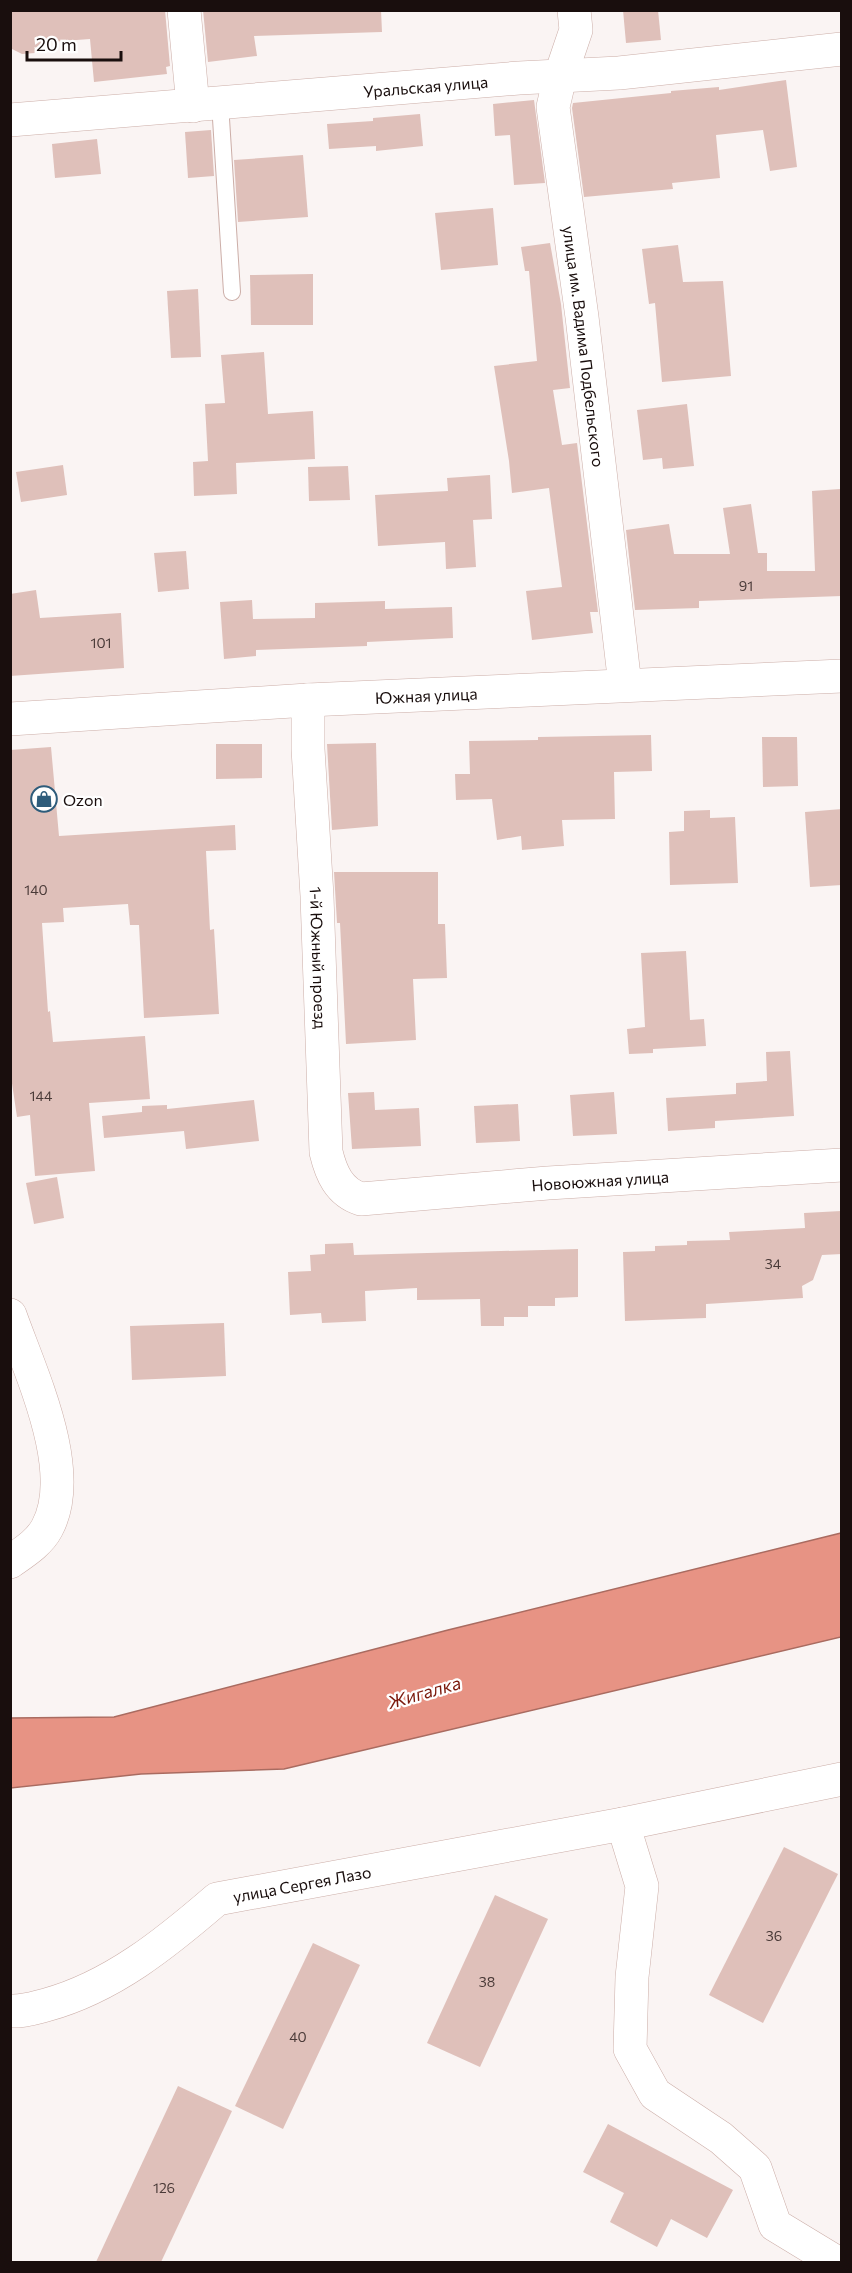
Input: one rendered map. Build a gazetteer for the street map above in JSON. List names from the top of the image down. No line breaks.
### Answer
{"streets":{"street":["Уральская улица","улица им. Вадима Подбельского","Южная улица","1-й Южный проезд","Новоюжная улица","улица Сергея Лазо"]},"crossings":[["Уральская улица","улица им. Вадима Подбельского"],["улица им. Вадима Подбельского","Южная улица"],["Южная улица","1-й Южный проезд"],["1-й Южный проезд","Новоюжная улица"]],"water":["Жигалка"],"places":{"shop":["Ozon"]},"house_numbers":["91","101","140","144","34","36","38","40","126"],"scale_bar":"20 m"}
